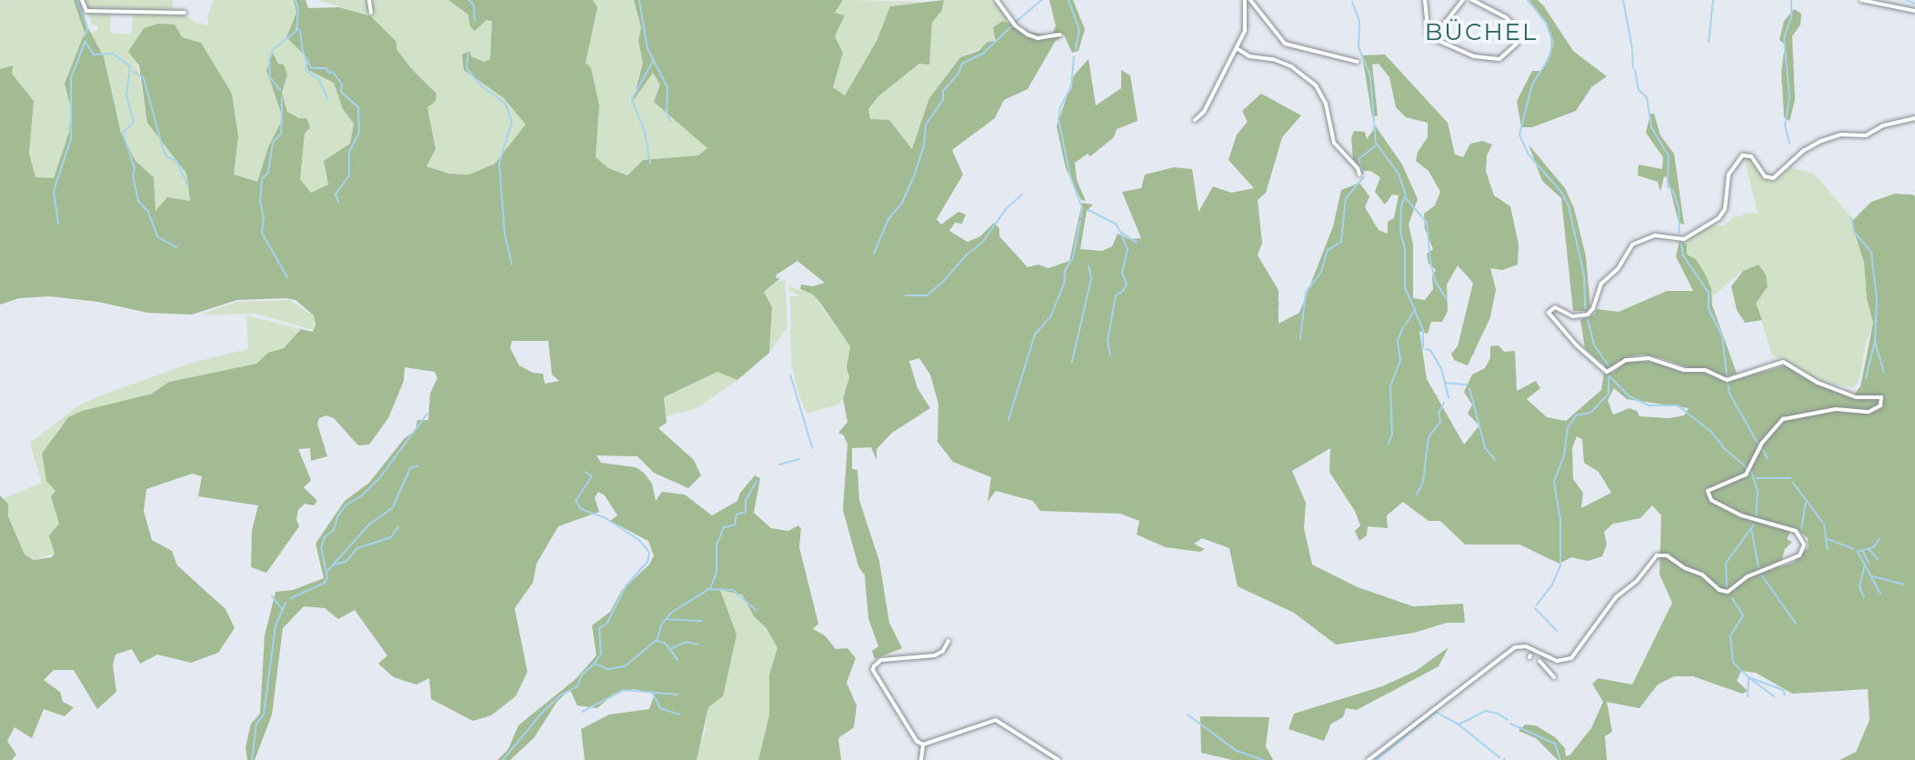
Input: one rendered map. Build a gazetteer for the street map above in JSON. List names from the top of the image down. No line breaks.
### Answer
{"districts":["BÜCHEL"]}
